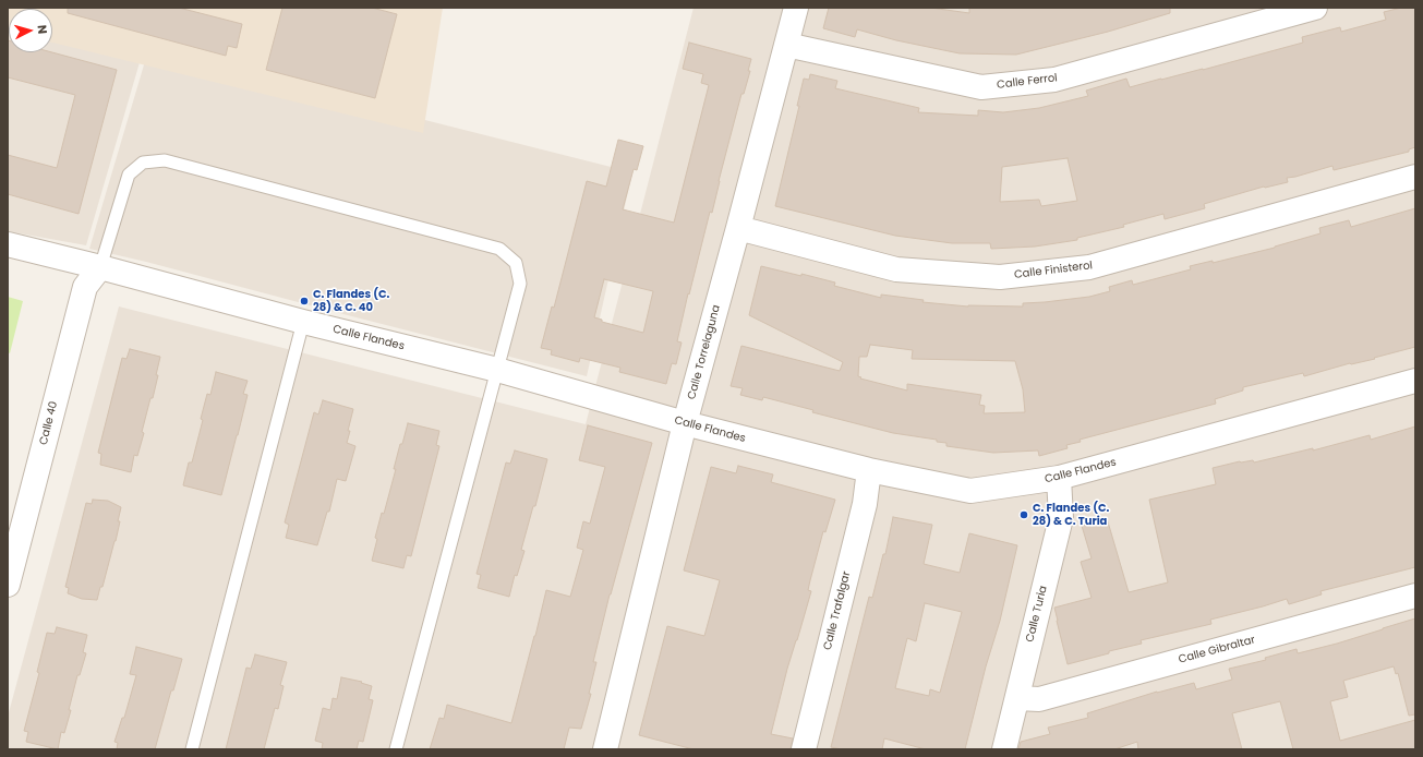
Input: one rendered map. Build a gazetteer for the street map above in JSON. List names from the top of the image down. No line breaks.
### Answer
{"streets":{"street":["Calle Ferrol","Calle Finisterol","Calle Flandes","Calle Torrelaguna","Calle 40","Calle Trafalgar","Calle Turia","Calle Gibraltar"]},"crossings":[["Calle Ferrol","Calle Torrelaguna"],["Calle Finisterol","Calle Torrelaguna"],["Calle Flandes","Calle Torrelaguna"],["Calle Flandes","Calle 40"],["Calle Flandes","Calle Trafalgar"],["Calle Flandes","Calle Turia"],["Calle Turia","Calle Gibraltar"]],"places":["C. Flandes (C. 28) & C. 40","C. Flandes (C. 28) & C. Turia"],"north":"right"}
